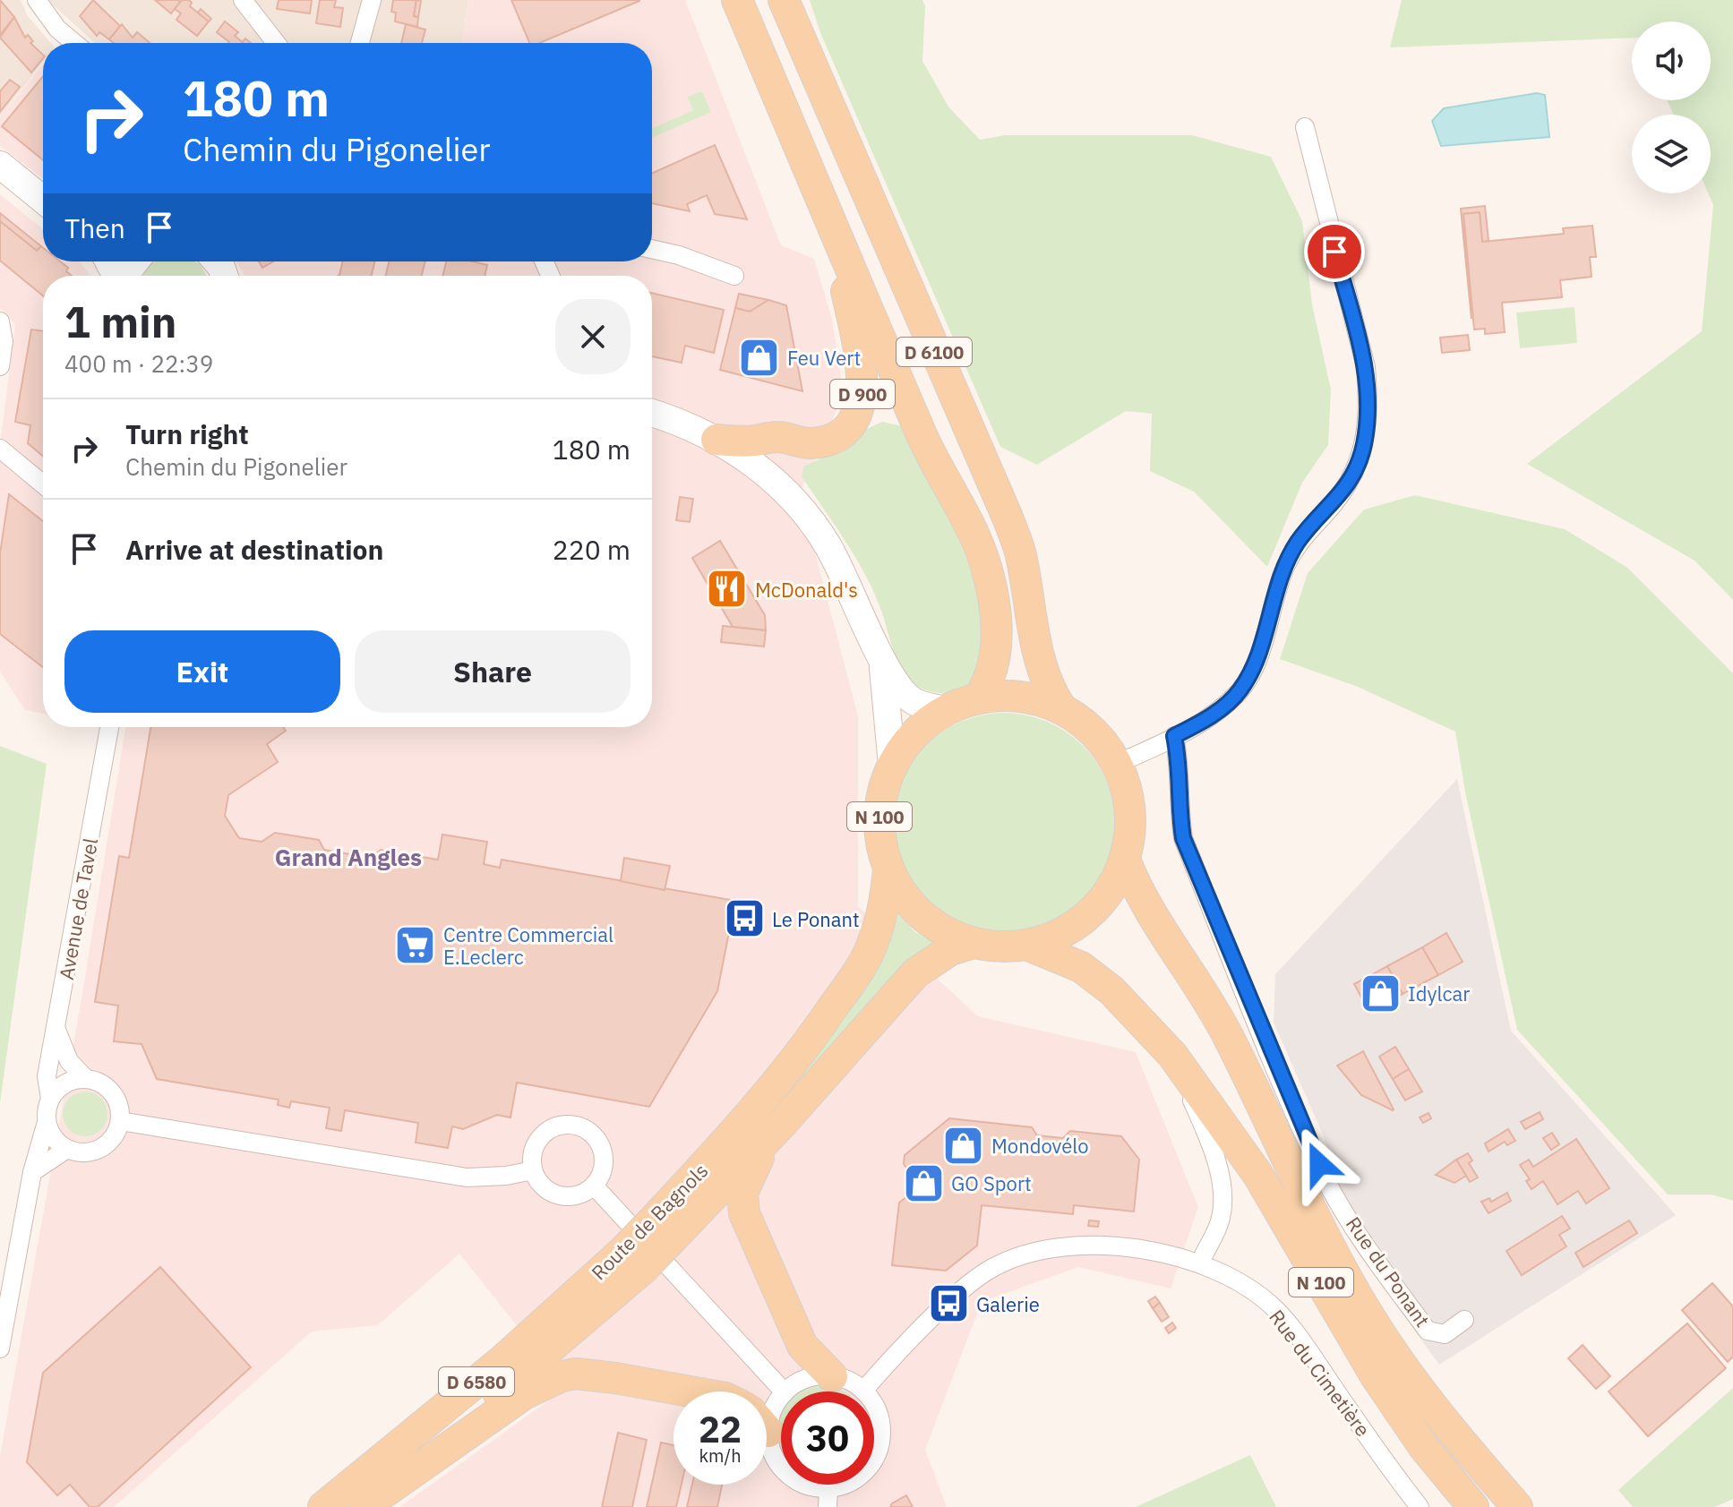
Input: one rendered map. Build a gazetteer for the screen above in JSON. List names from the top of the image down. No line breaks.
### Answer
{"streets":{"main road":["D 6100","D 900","N 100","Route de Bagnols","D 6580"],"street":["Avenue de Tavel","Rue du Ponant","Rue du Cimetière"]},"crossings":[["D 6100","D 900"],["D 6100","N 100"],["D 6100","Route de Bagnols"],["D 900","N 100"],["D 900","Route de Bagnols"],["N 100","Route de Bagnols"]],"districts":["Grand Angles"],"places":{"shop":["Feu Vert","Idylcar","Mondovélo","GO Sport"],"restaurant":["McDonald's"],"bus stop":["Le Ponant","Galerie"],"supermarket":["Centre Commercial E.Leclerc"]},"page":{"turn":["180 m","Chemin du Pigonelier"],"then":"Then","heading":["1 min","400 m · 22:39"],"list":[{"name":"Turn right","note":"Chemin du Pigonelier","value":"180 m"},{"name":"Arrive at destination","value":"220 m"}],"buttons":["Exit","Share"],"speed":"22 km/h","limit":"30"}}
